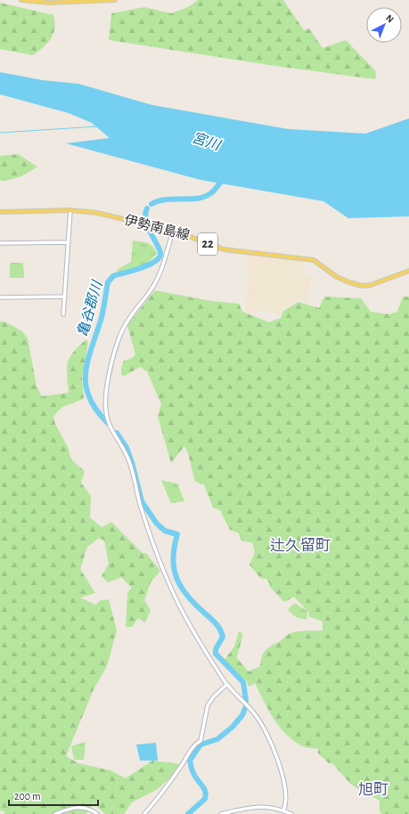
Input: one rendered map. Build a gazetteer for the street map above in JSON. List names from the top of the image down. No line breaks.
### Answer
{"streets":{"main road":["伊勢南島線","22"]},"districts":["辻久留町","旭町"],"water":["宮川","亀谷郡川"],"scale_bar":"200 m","north":"top right"}
